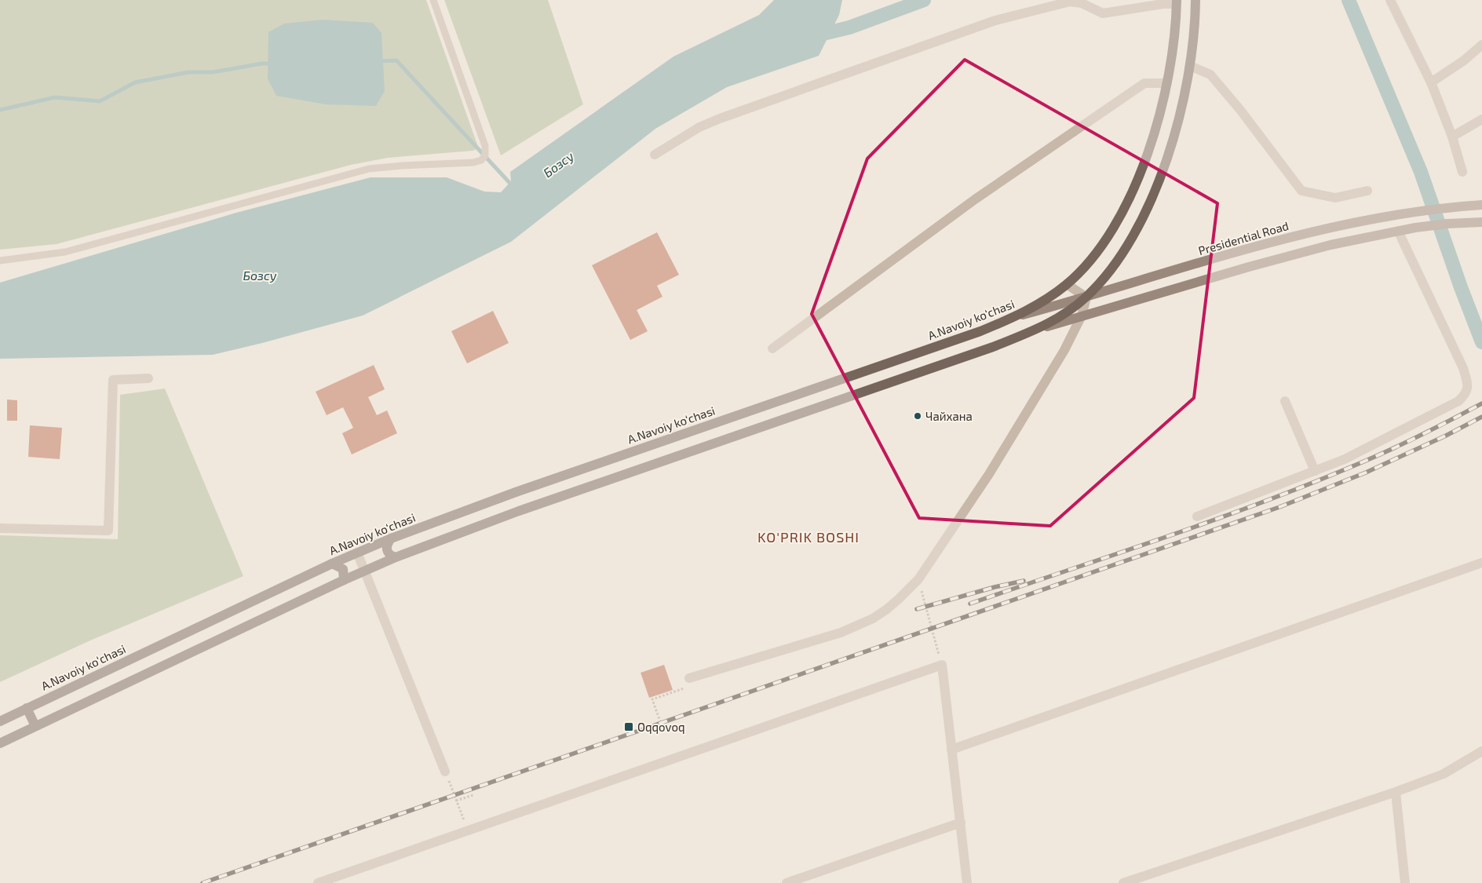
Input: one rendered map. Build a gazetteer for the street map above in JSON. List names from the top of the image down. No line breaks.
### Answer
{"streets":{"main road":["A.Navoiy ko‘chasi"],"street":["Presidential Road"]},"crossings":[["Presidential Road","A.Navoiy ko‘chasi"]],"districts":["KO'PRIK BOSHI"],"water":["Бозсу"],"places":{"other":["Чайхана"],"transit":["Oqqovoq"]}}
